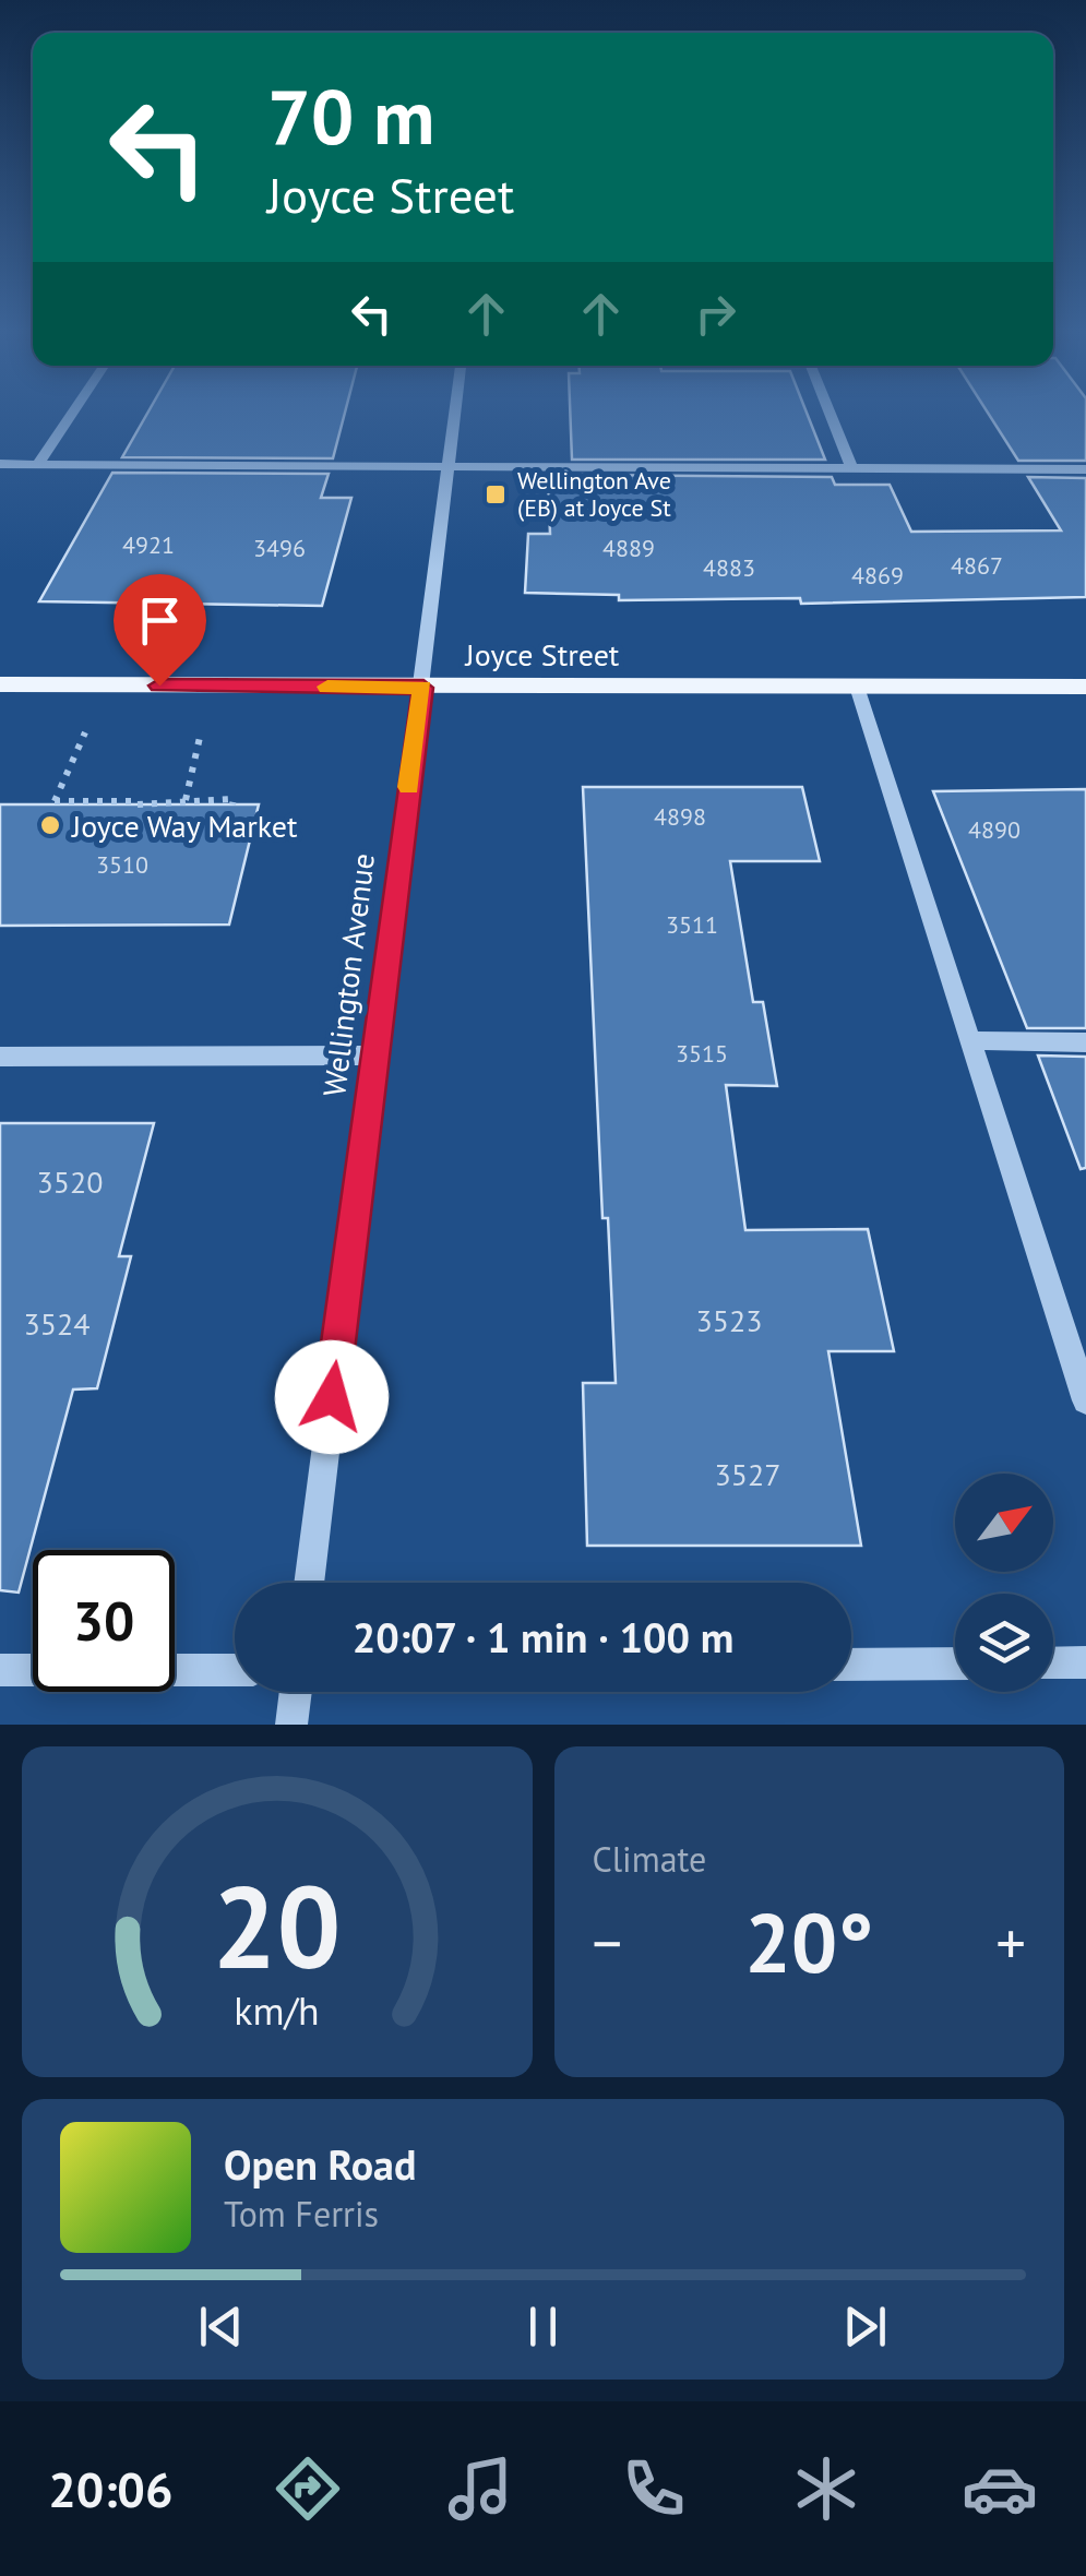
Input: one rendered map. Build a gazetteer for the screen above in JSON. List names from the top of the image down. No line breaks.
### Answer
{"streets":{"main road":["Joyce Street"],"street":["Wellington Avenue"]},"crossings":[["Joyce Street","Wellington Avenue"]],"places":{"transit":["Wellington Ave (EB) at Joyce St"],"other":["Joyce Way Market"]},"house_numbers":["4921","3496","4889","4867","4883","4869","4898","4890","3510","3511","3515","3520","3523","3524","3527"],"north":"top right","page":{"turn":["70 m","Joyce Street"],"limit":"30","trip":"20:07 · 1 min · 100 m","tile":"Climate","heat":["−","20°","+"],"song":["Open Road","Tom Ferris"],"tabs":"20:06","gauge":["20","km/h"]}}
